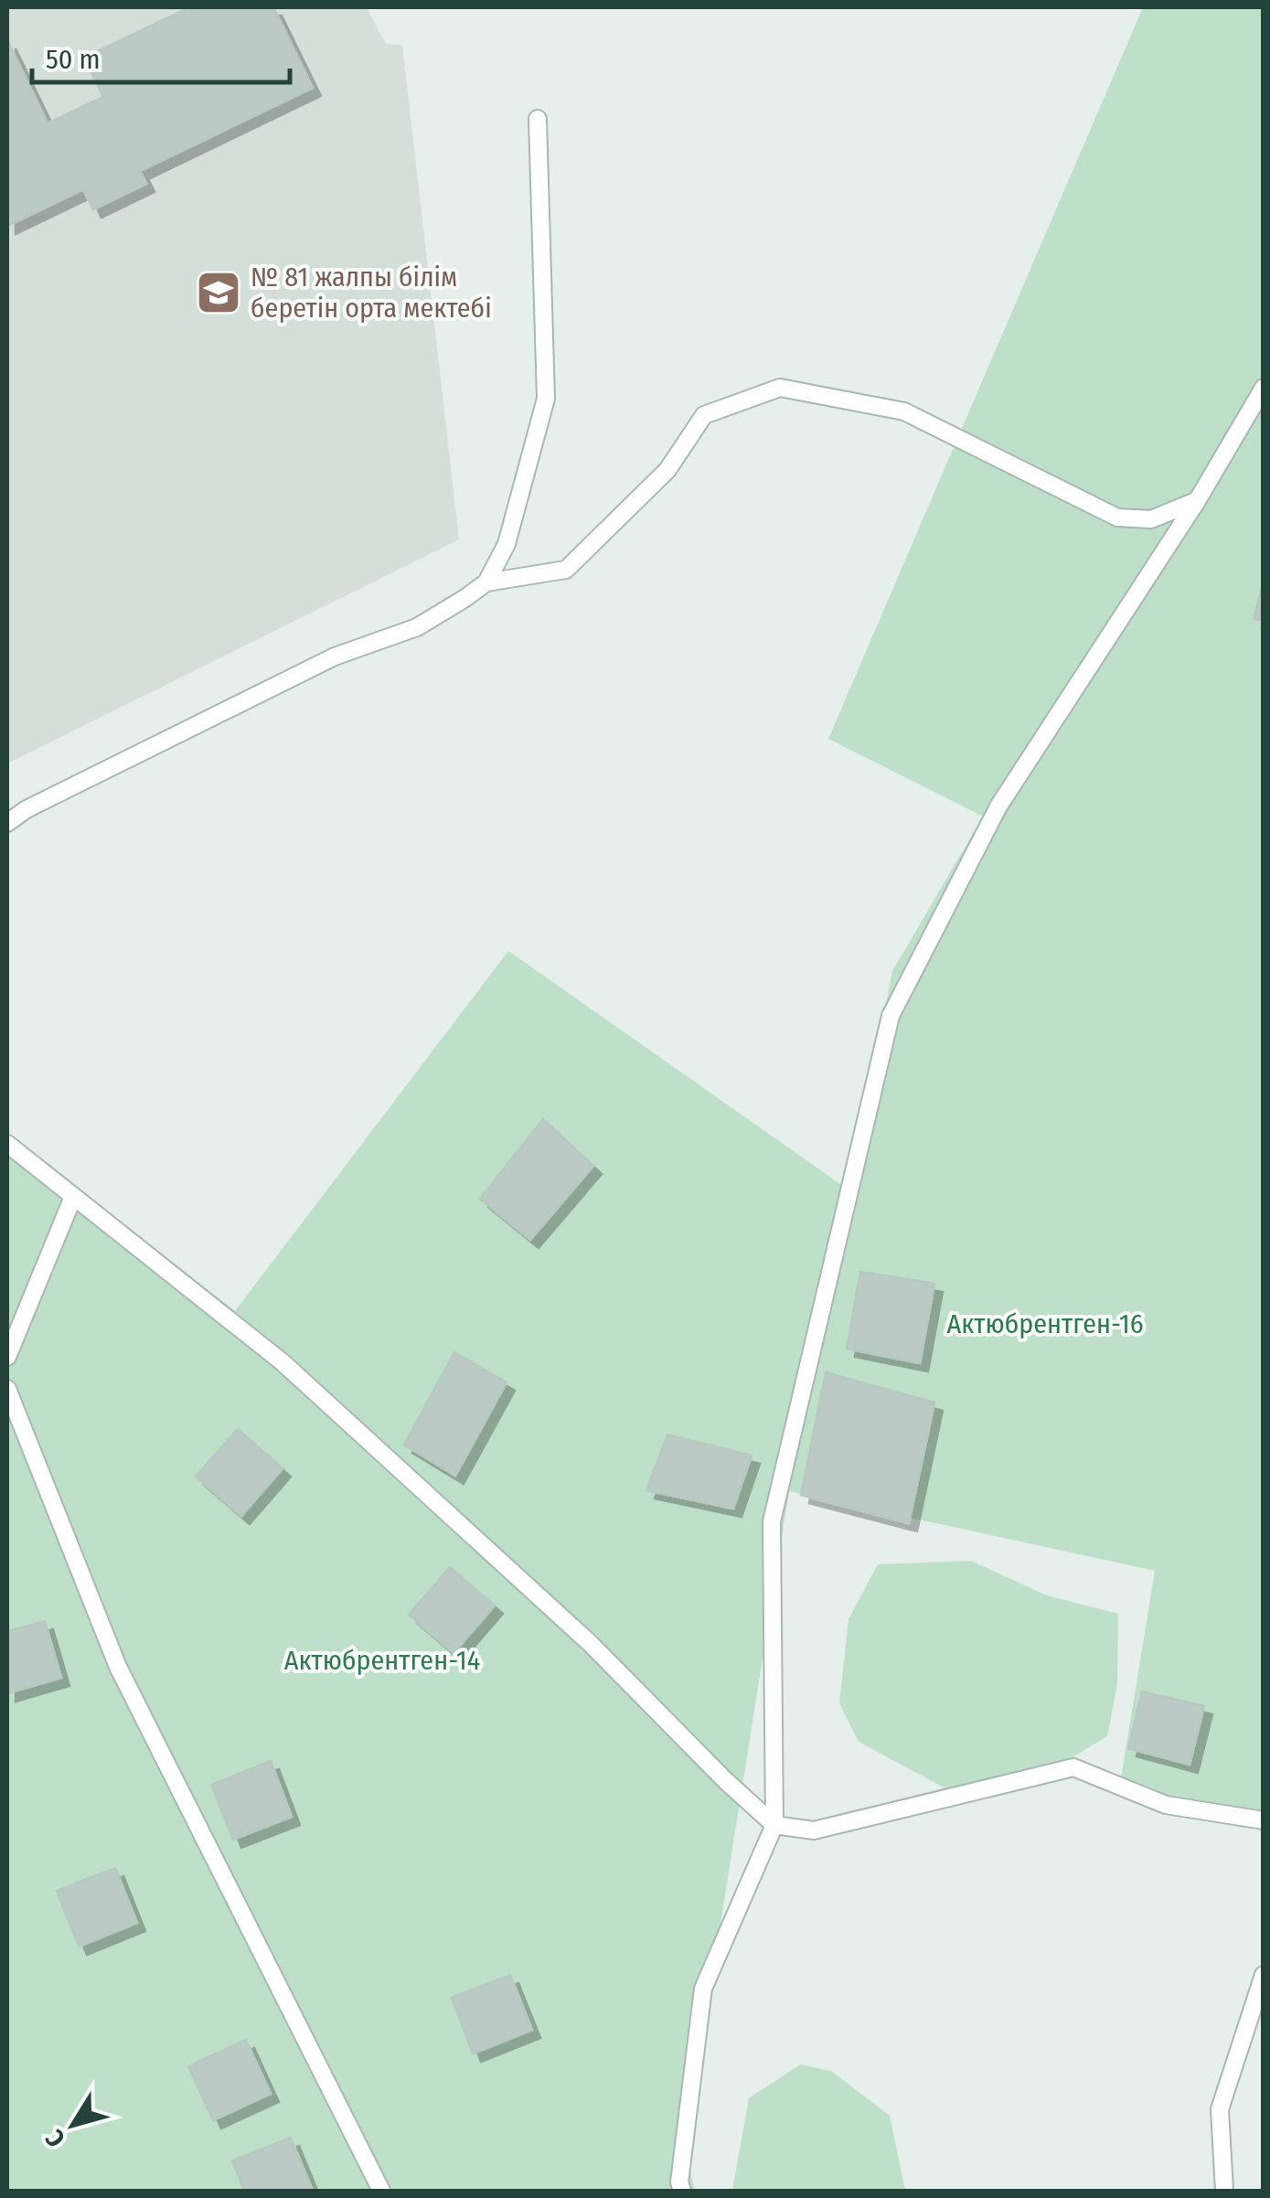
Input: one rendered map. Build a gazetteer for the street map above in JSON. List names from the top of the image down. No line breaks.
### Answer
{"parks":["Актюбрентген-16","Актюбрентген-14"],"places":{"school or university":["№ 81 жалпы білім беретін орта мектебі"]},"scale_bar":"50 m","north":"bottom left"}
